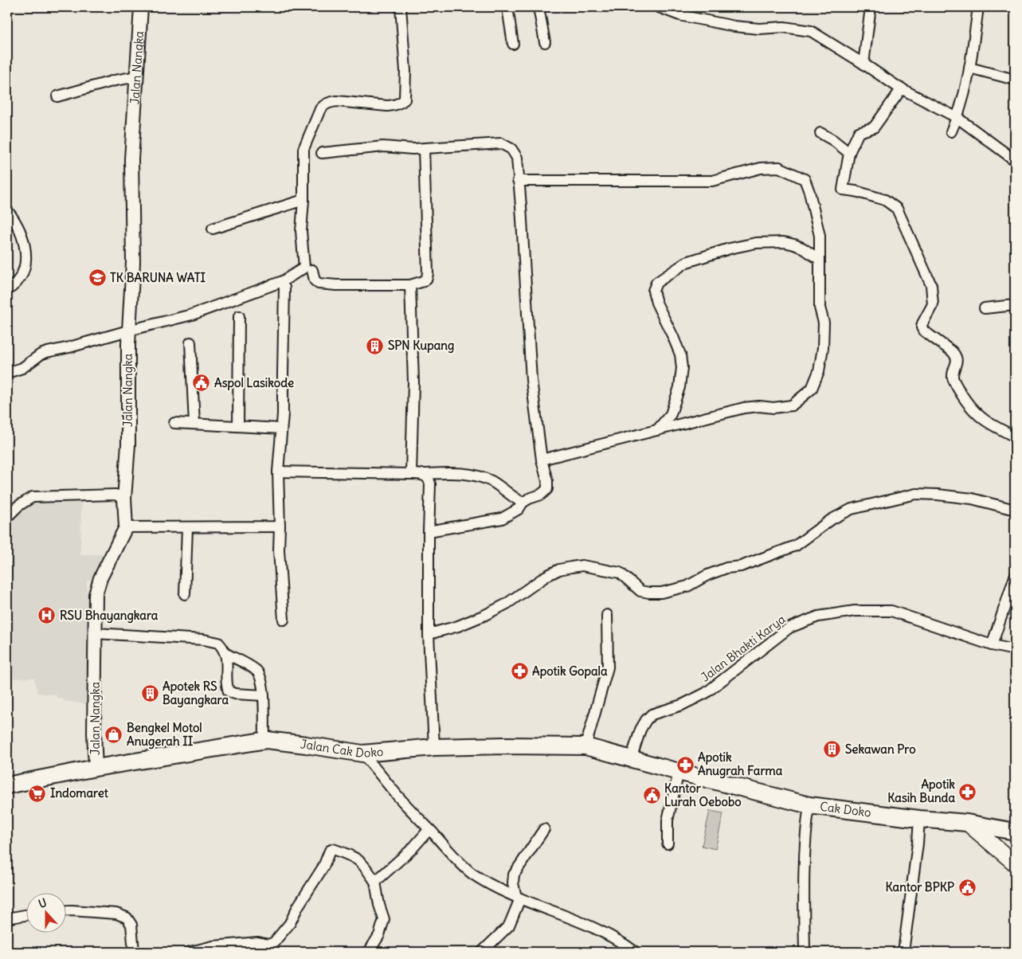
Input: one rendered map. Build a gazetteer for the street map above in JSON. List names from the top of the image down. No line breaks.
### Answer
{"streets":{"main road":["Jalan Cak Doko","Cak Doko"],"street":["Jalan Nangka","Jalan Bhakti Karya"]},"crossings":[["Jalan Nangka","Jalan Cak Doko"],["Jalan Bhakti Karya","Jalan Cak Doko"],["Jalan Cak Doko","Cak Doko"]],"places":{"school or university":["TK BARUNA WATI"],"building":["SPN Kupang","Apotek RS Bayangkara","Sekawan Pro"],"public building":["Aspol Lasikode","Kantor Lurah Oebobo","Kantor BPKP"],"hospital":["RSU Bhayangkara"],"pharmacy":["Apotik Gopala","Apotik Anugrah Farma","Apotik Kasih Bunda"],"shop":["Bengkel Motol Anugerah II"],"supermarket":["Indomaret"]},"north":"top"}
